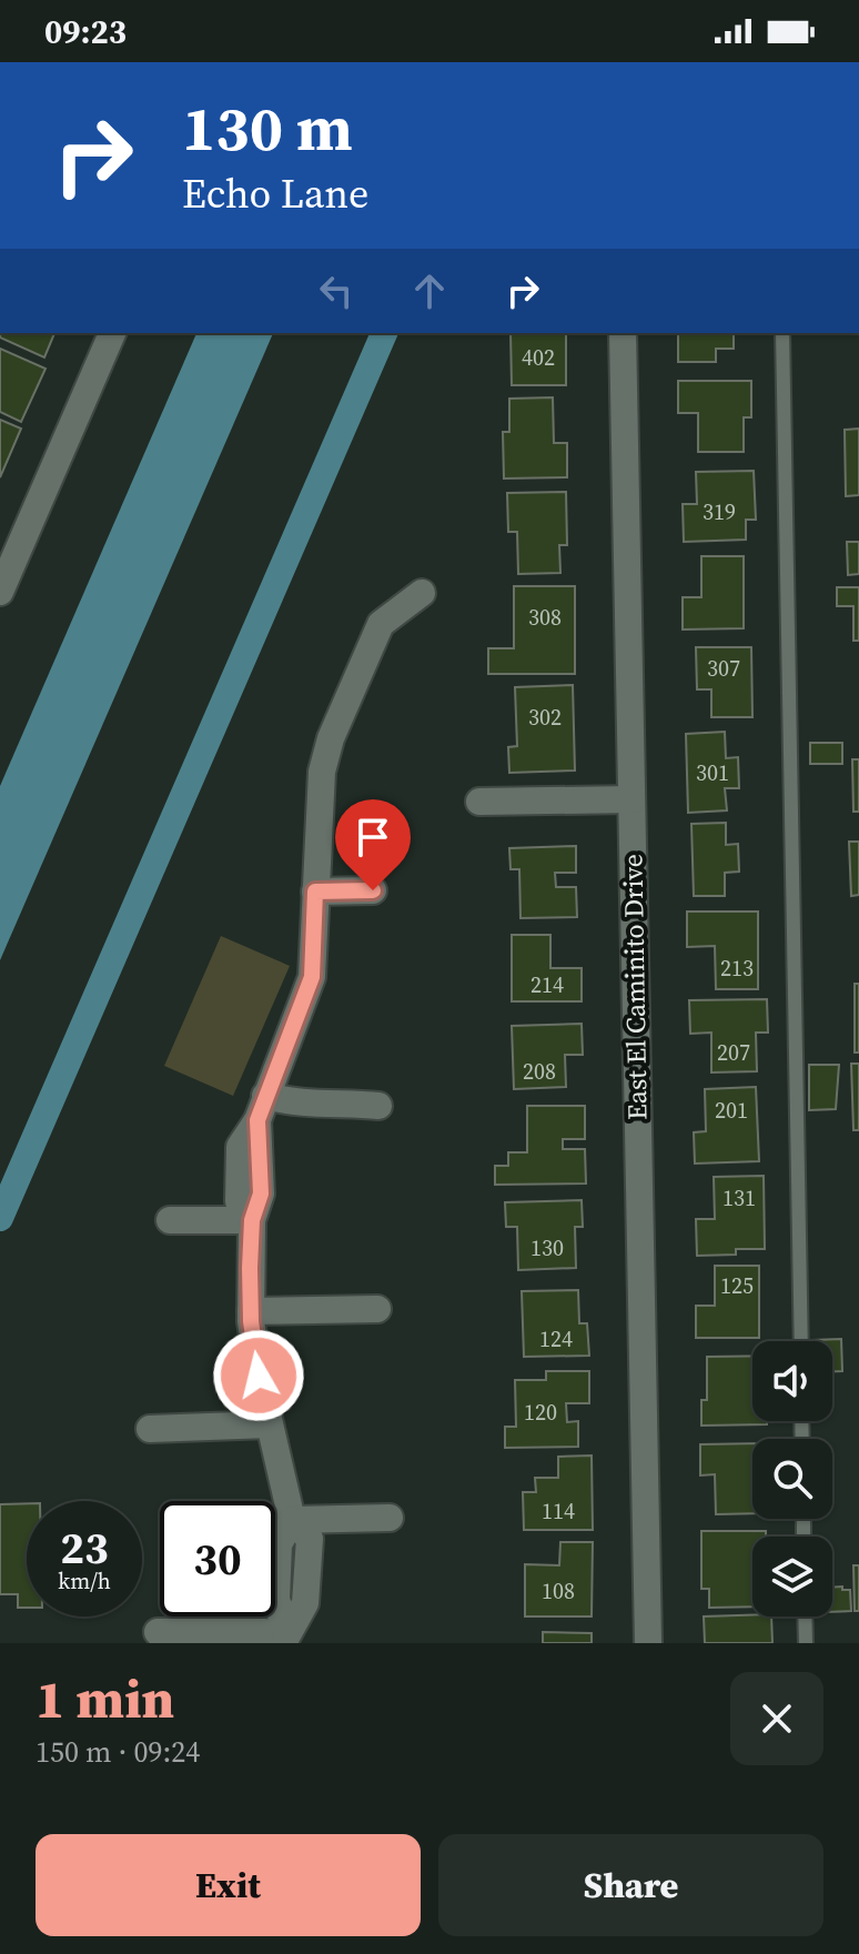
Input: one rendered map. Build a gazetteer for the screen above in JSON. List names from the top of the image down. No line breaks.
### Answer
{"streets":{"street":["East El Caminito Drive"]},"house_numbers":["402","319","308","307","302","301","213","214","207","208","201","131","130","125","124","120","114","108"],"page":{"status":"09:23","turn":["130 m","Echo Lane"],"speed":"23 km/h","limit":"30","heading":["1 min","150 m · 09:24"],"buttons":["Exit","Share"]}}
